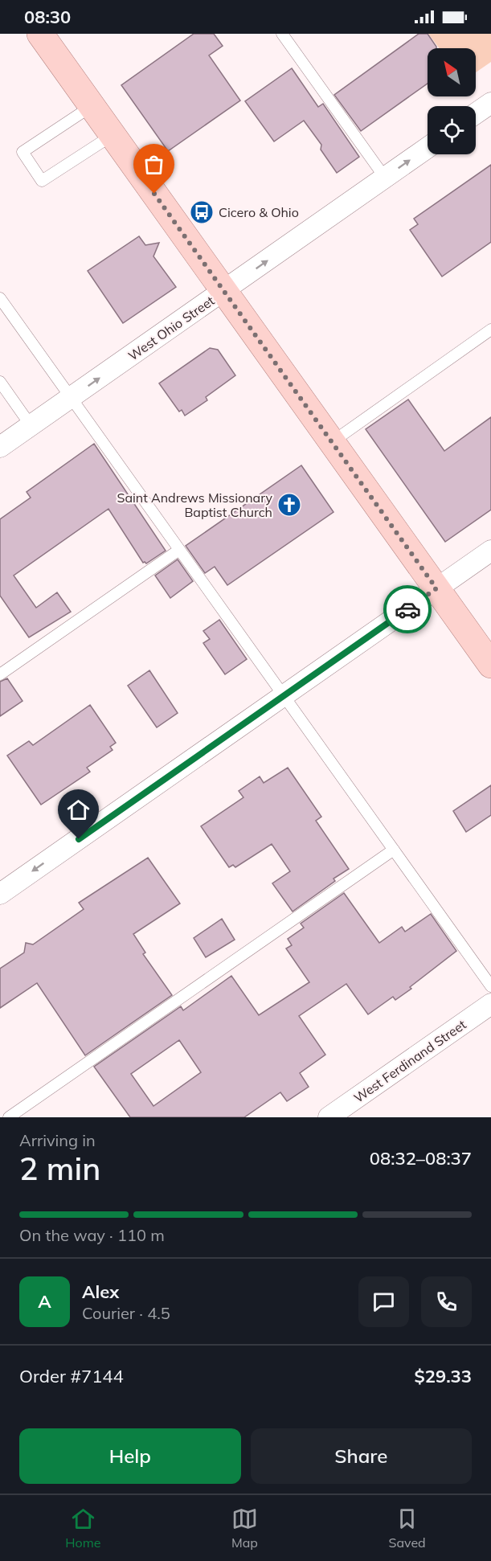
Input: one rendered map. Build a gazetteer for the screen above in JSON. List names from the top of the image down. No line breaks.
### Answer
{"streets":{"street":["West Ohio Street","West Ferdinand Street"]},"one_way":["West Ohio Street"],"places":{"bus stop":["Cicero & Ohio"],"church":["Saint Andrews Missionary Baptist Church"]},"north":"top left","page":{"status":"08:30","heading":["2 min","Arriving in","08:32–08:37"],"panel":["Alex","Courier · 4.5","Order #7144","$29.33"],"bar":"On the way · 110 m","round":"A","buttons":["Help","Share"],"tabs":["Home","Map","Saved"]}}
